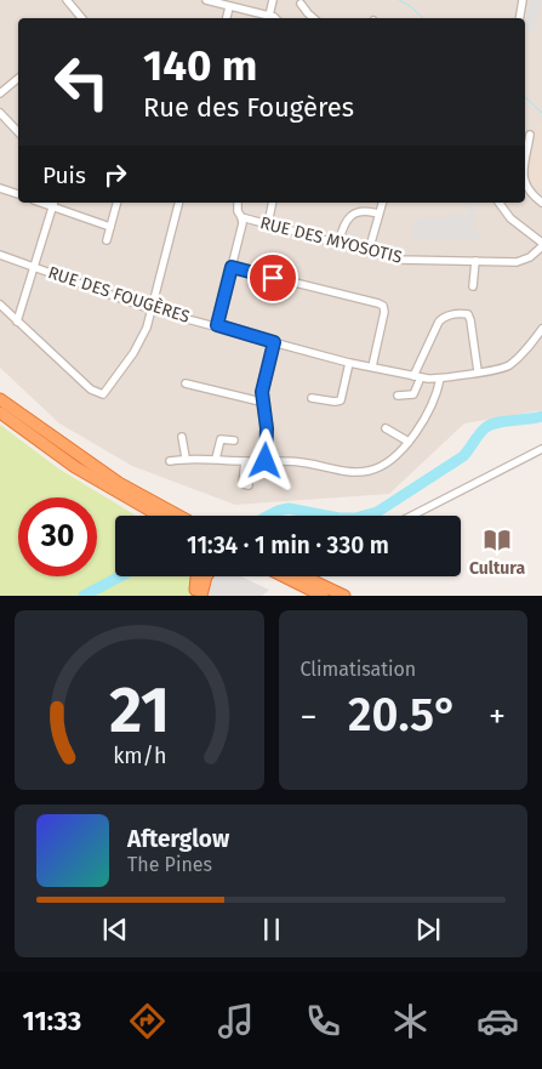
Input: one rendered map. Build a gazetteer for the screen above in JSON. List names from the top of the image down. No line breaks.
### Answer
{"streets":{"street":["RUE DES MYOSOTIS","RUE DES FOUGÈRES"]},"places":{"library":["Cultura"]},"page":{"turn":["140 m","Rue des Fougères"],"then":"Puis","limit":"30","trip":"11:34 · 1 min · 330 m","tile":"Climatisation","heat":["−","20.5°","+"],"song":["Afterglow","The Pines"],"tabs":"11:33","gauge":["21","km/h"]}}
